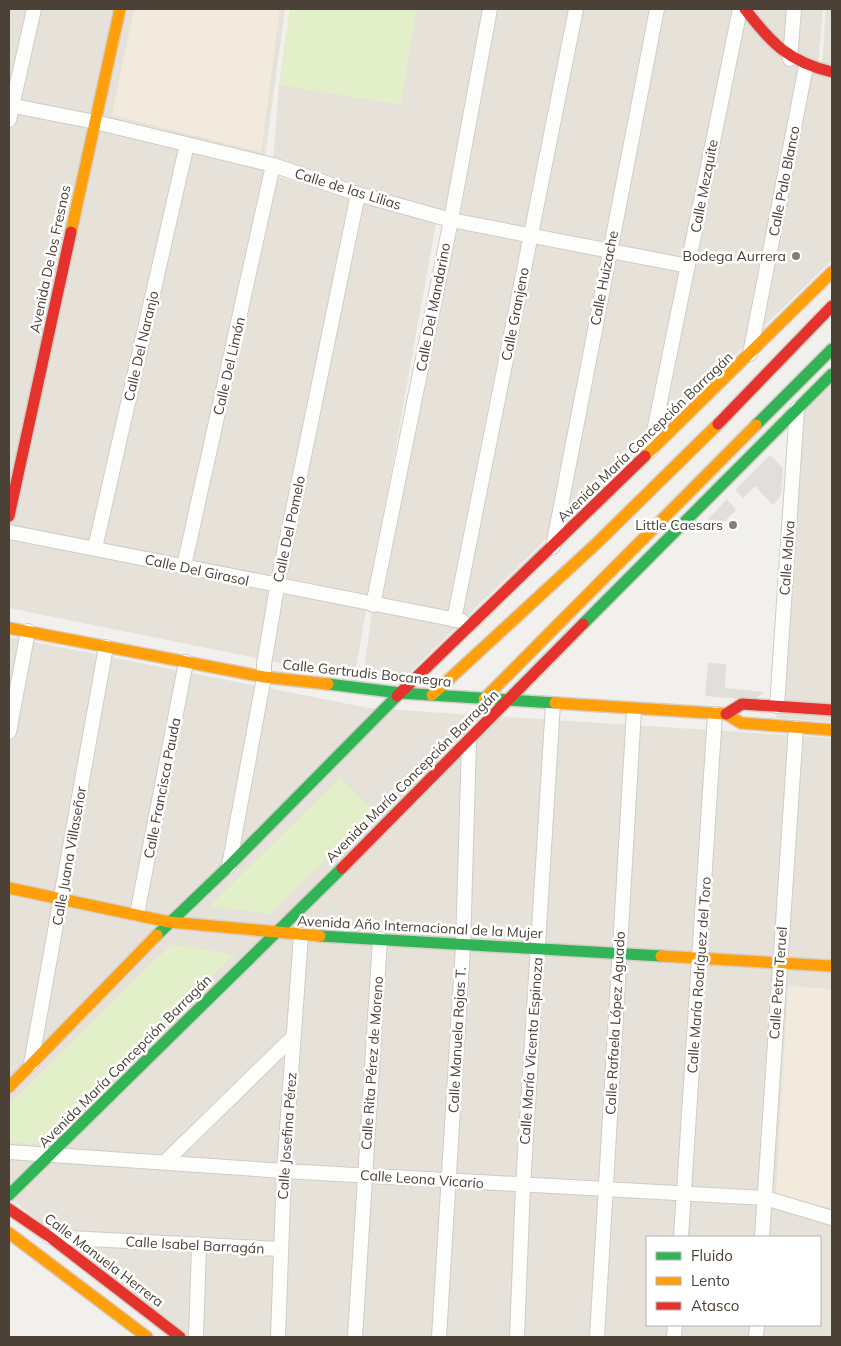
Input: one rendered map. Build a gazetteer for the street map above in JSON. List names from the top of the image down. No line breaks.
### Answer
{"streets":{"street":["Calle Palo Blanco","Calle Mezquite","Calle de las Lilias","Avenida De los Fresnos","Calle Huizache","Calle Del Mandarino","Calle Granjeno","Calle Del Naranjo","Calle Del Limón","Avenida María Concepción Barragán","Calle Del Pomelo","Calle Malva","Calle Del Girasol","Calle Gertrudis Bocanegra","Calle Francisca Pauda","Calle Juana Villaseñor","Avenida Año Internacional de la Mujer","Calle María Rodríguez del Toro","Calle Petra Teruel","Calle Rafaela López Aguado","Calle Manuela Rojas T.","Calle María Vicenta Espinoza","Calle Rita Pérez de Moreno","Calle Josefina Pérez","Calle Leona Vicario","Calle Isabel Barragán","Calle Manuela Herrera"]},"crossings":[["Calle Palo Blanco","Avenida María Concepción Barragán"],["Calle Mezquite","Calle de las Lilias"],["Calle Mezquite","Avenida María Concepción Barragán"],["Calle de las Lilias","Avenida De los Fresnos"],["Calle de las Lilias","Calle Huizache"],["Calle de las Lilias","Calle Del Mandarino"],["Calle de las Lilias","Calle Granjeno"],["Calle de las Lilias","Calle Del Naranjo"],["Calle de las Lilias","Calle Del Limón"],["Calle de las Lilias","Calle Del Pomelo"],["Calle Huizache","Avenida María Concepción Barragán"],["Calle Del Mandarino","Calle Del Girasol"],["Calle Granjeno","Calle Del Girasol"],["Calle Del Naranjo","Calle Del Girasol"],["Calle Del Limón","Calle Del Girasol"],["Avenida María Concepción Barragán","Calle Del Pomelo"],["Avenida María Concepción Barragán","Calle Malva"],["Avenida María Concepción Barragán","Calle Del Girasol"],["Avenida María Concepción Barragán","Calle Gertrudis Bocanegra"],["Avenida María Concepción Barragán","Calle Juana Villaseñor"],["Avenida María Concepción Barragán","Avenida Año Internacional de la Mujer"],["Avenida María Concepción Barragán","Calle Manuela Rojas T."],["Avenida María Concepción Barragán","Calle Leona Vicario"],["Calle Del Pomelo","Calle Del Girasol"],["Calle Del Pomelo","Calle Gertrudis Bocanegra"],["Calle Malva","Calle Gertrudis Bocanegra"],["Calle Gertrudis Bocanegra","Calle Francisca Pauda"],["Calle Gertrudis Bocanegra","Calle Juana Villaseñor"],["Calle Gertrudis Bocanegra","Calle María Rodríguez del Toro"],["Calle Gertrudis Bocanegra","Calle Petra Teruel"],["Calle Gertrudis Bocanegra","Calle Rafaela López Aguado"],["Calle Gertrudis Bocanegra","Calle María Vicenta Espinoza"],["Calle Francisca Pauda","Avenida Año Internacional de la Mujer"],["Calle Juana Villaseñor","Avenida Año Internacional de la Mujer"],["Avenida Año Internacional de la Mujer","Calle María Rodríguez del Toro"],["Avenida Año Internacional de la Mujer","Calle Petra Teruel"],["Avenida Año Internacional de la Mujer","Calle Rafaela López Aguado"],["Avenida Año Internacional de la Mujer","Calle Manuela Rojas T."],["Avenida Año Internacional de la Mujer","Calle María Vicenta Espinoza"],["Avenida Año Internacional de la Mujer","Calle Rita Pérez de Moreno"],["Avenida Año Internacional de la Mujer","Calle Josefina Pérez"],["Calle María Rodríguez del Toro","Calle Leona Vicario"],["Calle Petra Teruel","Calle Leona Vicario"],["Calle Rafaela López Aguado","Calle Leona Vicario"],["Calle Manuela Rojas T.","Calle Leona Vicario"],["Calle María Vicenta Espinoza","Calle Leona Vicario"],["Calle Rita Pérez de Moreno","Calle Leona Vicario"],["Calle Josefina Pérez","Calle Leona Vicario"],["Calle Josefina Pérez","Calle Isabel Barragán"],["Calle Isabel Barragán","Calle Manuela Herrera"]],"places":["Bodega Aurrera","Little Caesars"],"legend":["Fluido","Lento","Atasco"]}
